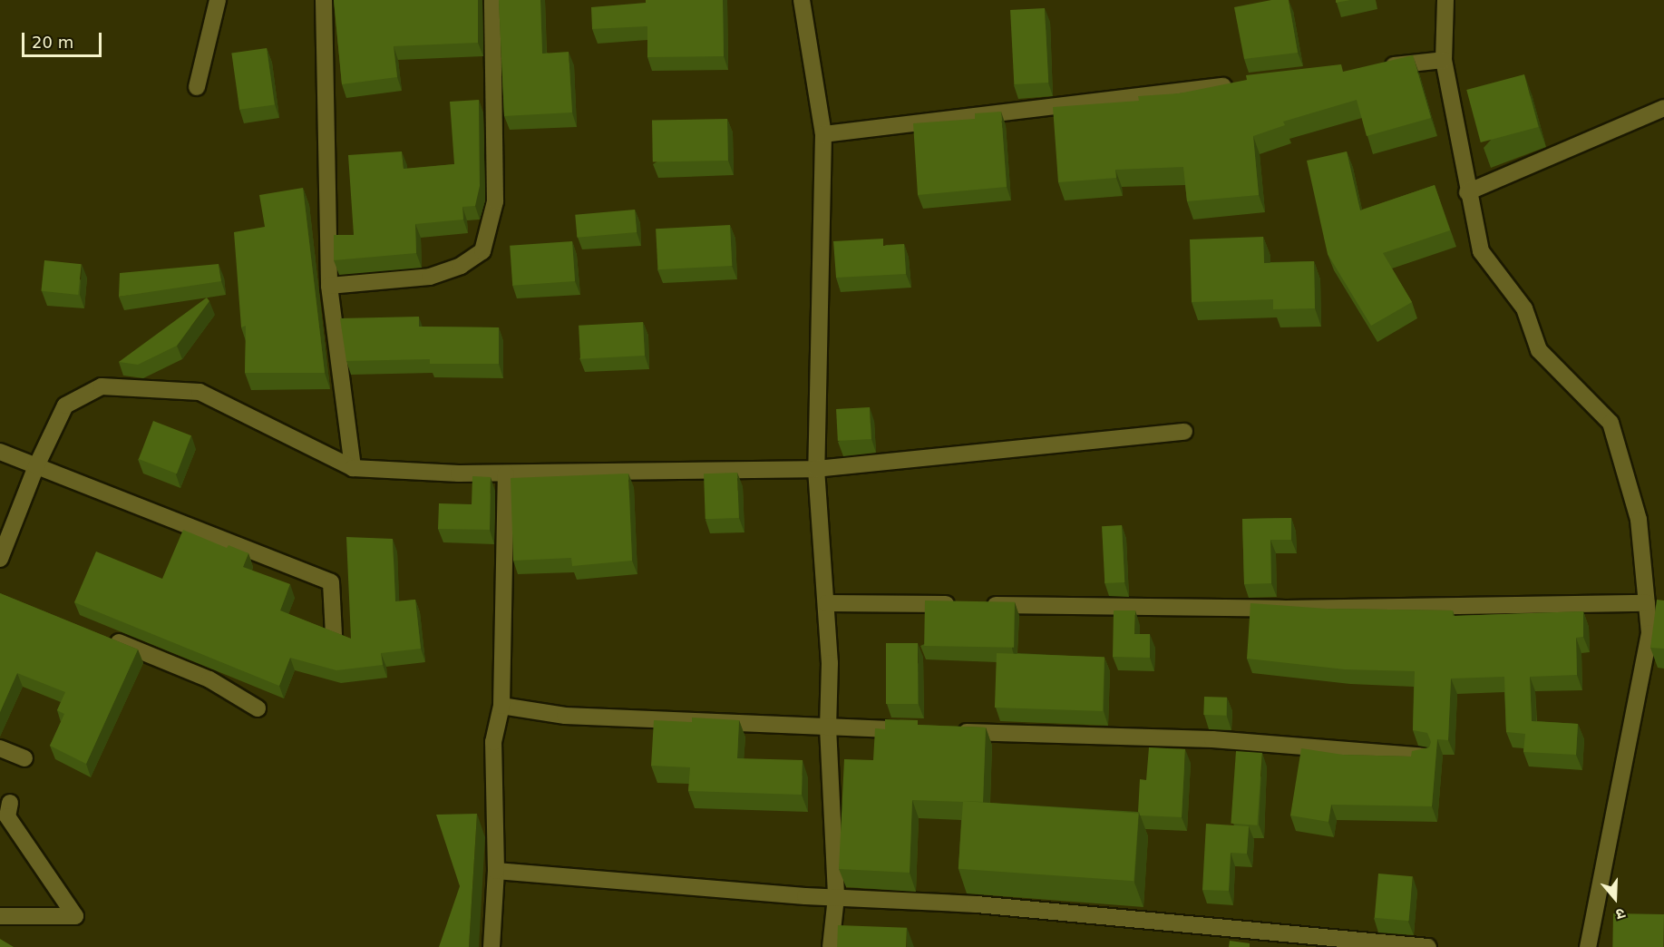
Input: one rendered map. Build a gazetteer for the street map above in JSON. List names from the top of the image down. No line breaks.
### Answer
{"scale_bar":"20 m","north":"bottom"}
